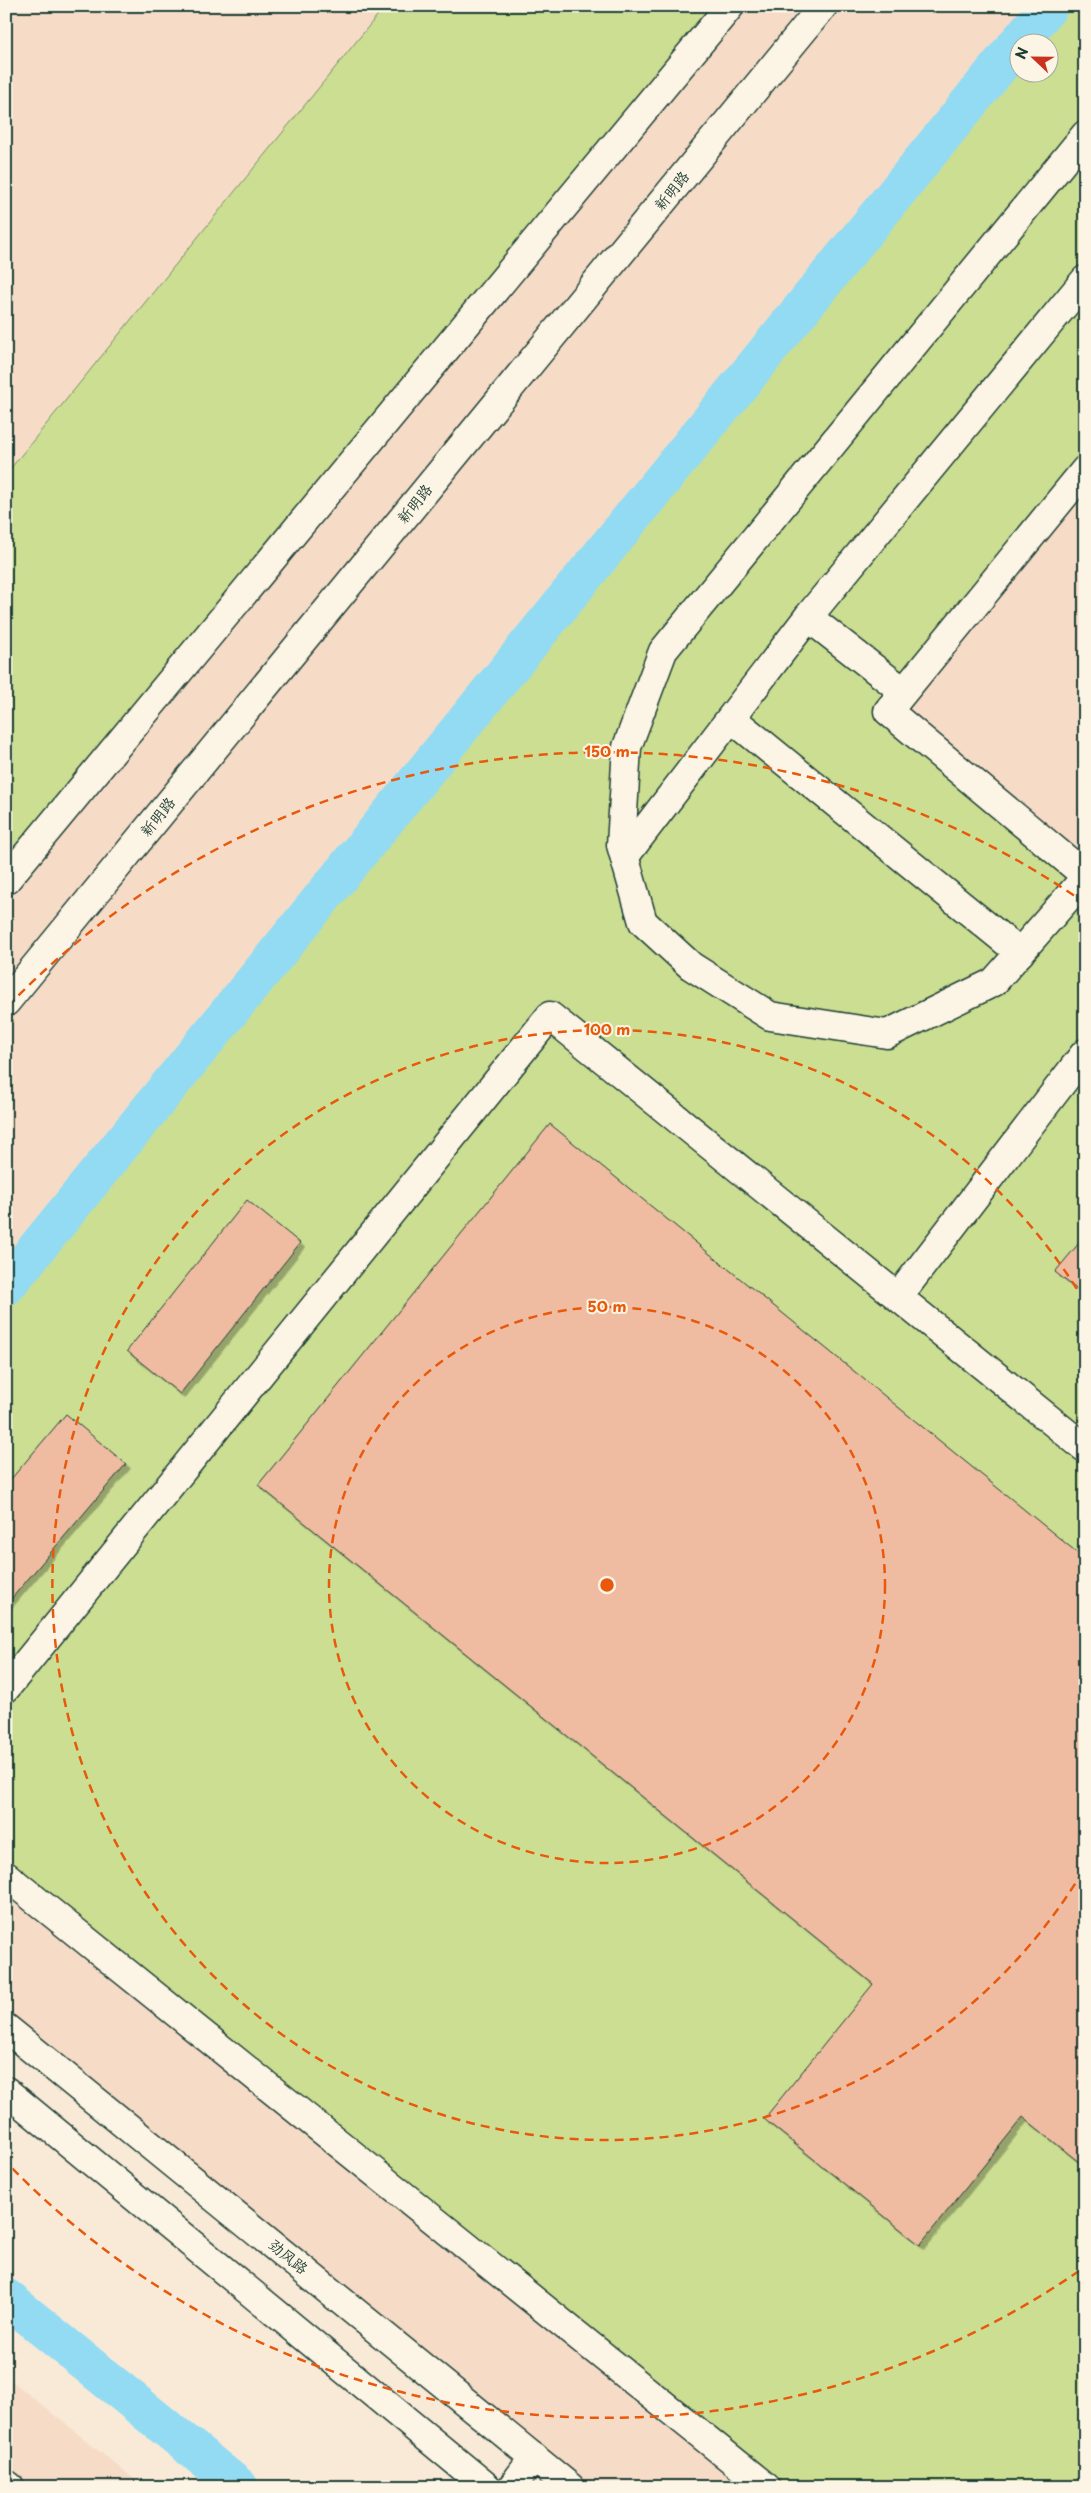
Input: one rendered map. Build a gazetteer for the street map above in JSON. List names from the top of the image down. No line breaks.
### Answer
{"streets":{"main road":["新明路","劲风路"]},"north":"left","rings":["150 m","100 m","50 m"]}
